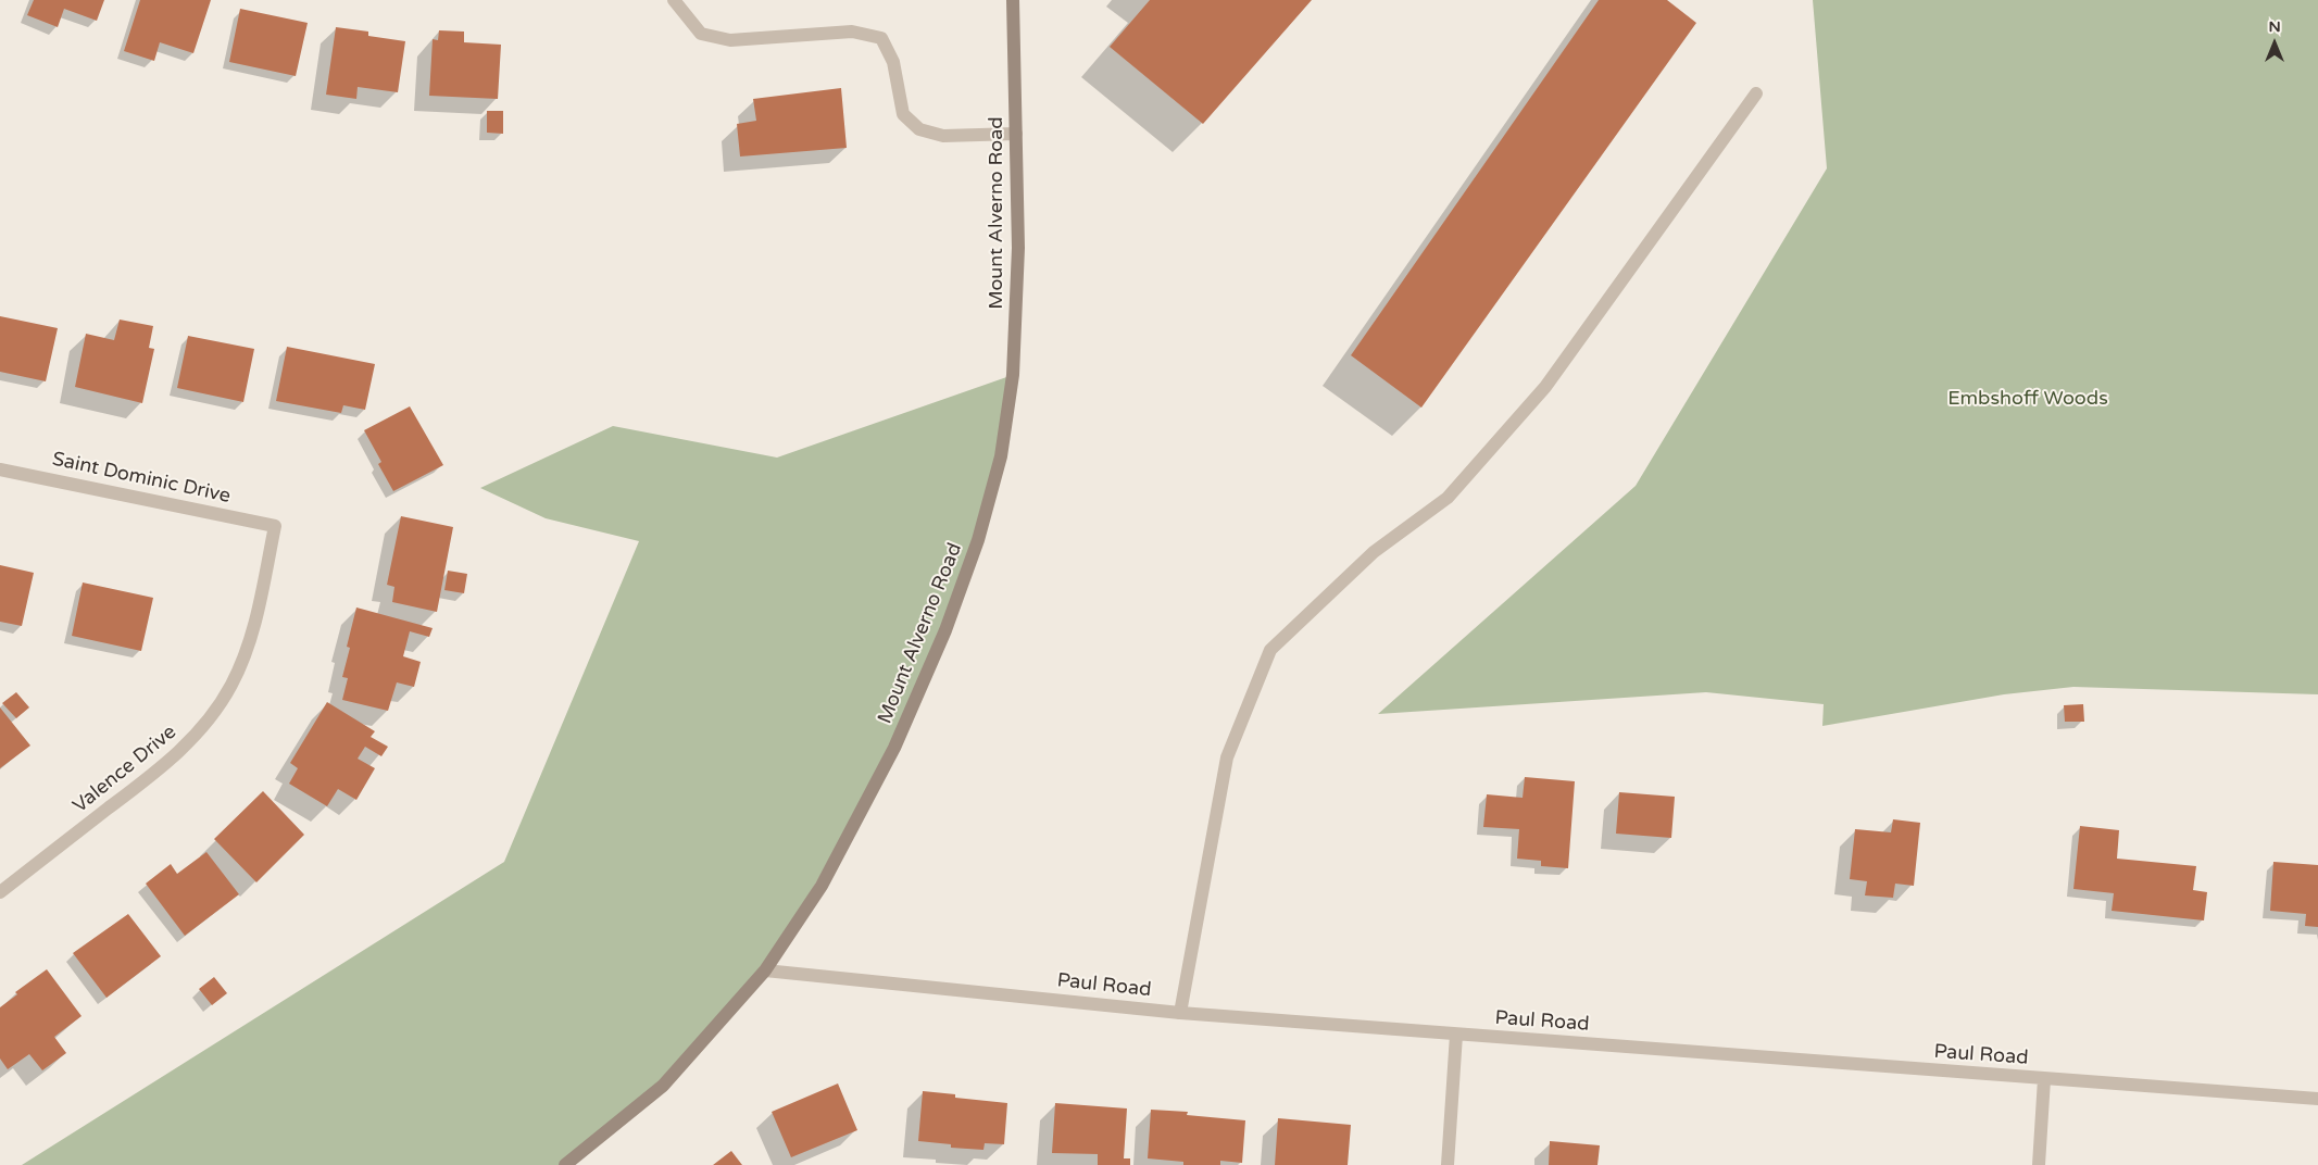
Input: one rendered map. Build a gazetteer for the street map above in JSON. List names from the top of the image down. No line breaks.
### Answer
{"streets":{"street":["Mount Alverno Road","Saint Dominic Drive","Valence Drive","Paul Road"]},"crossings":[["Mount Alverno Road","Paul Road"],["Saint Dominic Drive","Valence Drive"]],"parks":["Embshoff Woods"],"north":"top"}
